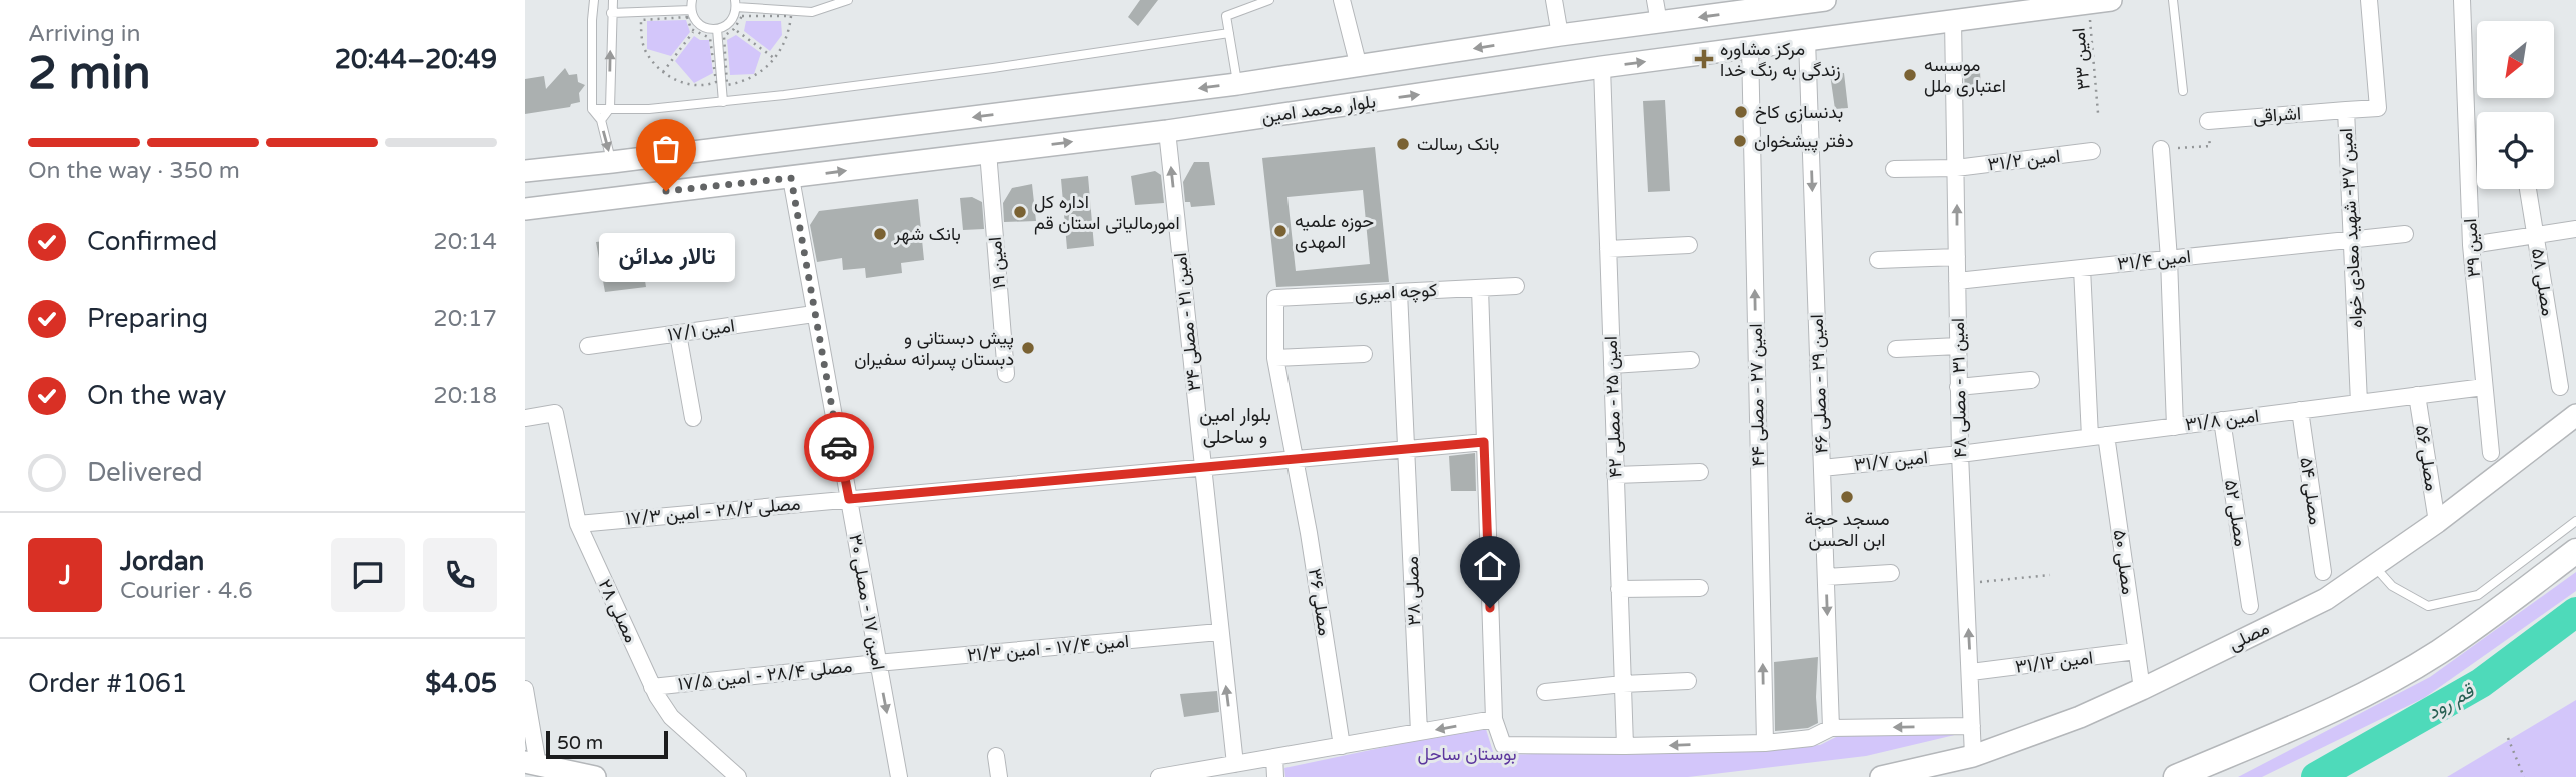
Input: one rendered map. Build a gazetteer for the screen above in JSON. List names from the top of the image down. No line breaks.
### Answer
{"streets":{"main road":["بلوار محمد امین","مصلی"],"street":["اشراقی","امین ۳۱/۲","امین ۳۷- شهید معادی خواه","امین ۳۹","امین ۳۱/۴","امین ۱۹","مصلی ۵۸","کوچه امیری","امین ۲۱ - مصلی ۳۴","امین ۱۷/۱","امین ۲۹ - مصلی ۴۶","امین ۳۱ - مصلی ۴۸","امین ۲۷ - مصلی ۴۴","امین ۲۵ - مصلی ۴۲","امین ۳۱/۸","مصلی ۵۶","امین ۳۱/۷","مصلی ۵۴","مصلی ۲۸/۲ - امین ۱۷/۳","مصلی ۵۲","مصلی ۵۰","مصلی ۳۸","امین ۱۷ - مصلی ۳۰","مصلی ۳۶","مصلی ۲۸","امین ۱۷/۴ - امین ۲۱/۳","امین ۳۱/۱۲","مصلی ۲۸/۴ - امین ۱۷/۵"],"path":["امین ۳۳"]},"crossings":[["امین ۳۳","بلوار محمد امین"],["بلوار محمد امین","امین ۱۹"],["بلوار محمد امین","امین ۲۱ - مصلی ۳۴"],["بلوار محمد امین","امین ۲۹ - مصلی ۴۶"],["بلوار محمد امین","امین ۳۱ - مصلی ۴۸"],["بلوار محمد امین","امین ۲۷ - مصلی ۴۴"],["بلوار محمد امین","امین ۲۵ - مصلی ۴۲"],["بلوار محمد امین","امین ۱۷ - مصلی ۳۰"],["اشراقی","امین ۳۷- شهید معادی خواه"],["امین ۳۱/۲","امین ۳۱ - مصلی ۴۸"],["امین ۳۷- شهید معادی خواه","امین ۳۱/۴"],["امین ۳۷- شهید معادی خواه","امین ۳۱/۸"],["امین ۳۹","امین ۳۱/۸"],["امین ۳۱/۴","امین ۳۱ - مصلی ۴۸"],["امین ۳۱/۴","مصلی ۵۰"],["کوچه امیری","مصلی ۳۸"],["کوچه امیری","مصلی ۳۶"],["امین ۲۱ - مصلی ۳۴","مصلی ۲۸/۲ - امین ۱۷/۳"],["امین ۲۱ - مصلی ۳۴","امین ۱۷/۴ - امین ۲۱/۳"],["امین ۱۷/۱","امین ۱۷ - مصلی ۳۰"],["امین ۲۹ - مصلی ۴۶","امین ۳۱/۷"],["امین ۳۱ - مصلی ۴۸","امین ۳۱/۸"],["امین ۳۱ - مصلی ۴۸","امین ۳۱/۷"],["امین ۳۱ - مصلی ۴۸","مصلی"],["امین ۳۱ - مصلی ۴۸","امین ۳۱/۱۲"],["امین ۳۱/۸","مصلی ۵۶"],["امین ۳۱/۸","امین ۳۱/۷"],["امین ۳۱/۸","مصلی ۵۴"],["امین ۳۱/۸","مصلی ۵۲"],["امین ۳۱/۸","مصلی ۵۰"],["مصلی ۵۶","مصلی"],["مصلی ۲۸/۲ - امین ۱۷/۳","مصلی ۳۸"],["مصلی ۲۸/۲ - امین ۱۷/۳","امین ۱۷ - مصلی ۳۰"],["مصلی ۲۸/۲ - امین ۱۷/۳","مصلی ۳۶"],["مصلی ۲۸/۲ - امین ۱۷/۳","مصلی ۲۸"],["مصلی ۵۰","مصلی"],["مصلی ۵۰","امین ۳۱/۱۲"],["امین ۱۷ - مصلی ۳۰","امین ۱۷/۴ - امین ۲۱/۳"],["امین ۱۷ - مصلی ۳۰","مصلی ۲۸/۴ - امین ۱۷/۵"],["مصلی ۲۸","مصلی ۲۸/۴ - امین ۱۷/۵"],["امین ۱۷/۴ - امین ۲۱/۳","مصلی ۲۸/۴ - امین ۱۷/۵"]],"one_way":["امین ۲۱ - مصلی ۳۴","امین ۲۹ - مصلی ۴۶","امین ۲۷ - مصلی ۴۴"],"districts":["بلوار امین و ساحلی"],"water":["قم رود"],"parks":["بوستان ساحل"],"places":{"health":["مرکز مشاوره زندگی به رنگ خدا"],"other":["موسسه اعتباری ملل","بدنسازی کاخ","دفتر پیشخوان","بانک رسالت","تالار مدائن","اداره کل امورمالیاتی استان قم","حوزه علمیه المهدی","بانک شهر","پیش دبستانی و دبستان پسرانه سفیران","مسجد حجة ابن الحسن"]},"scale_bar":"50 m","north":"bottom left","page":{"heading":["2 min","Arriving in","20:44–20:49"],"panel":["Jordan","Courier · 4.6","Order #1061","$4.05"],"bar":"On the way · 350 m","list":[["Confirmed","20:14"],["Preparing","20:17"],["On the way","20:18"],"Delivered"],"bubble":"تالار مدائن","round":"J","scale":"50 m"}}
